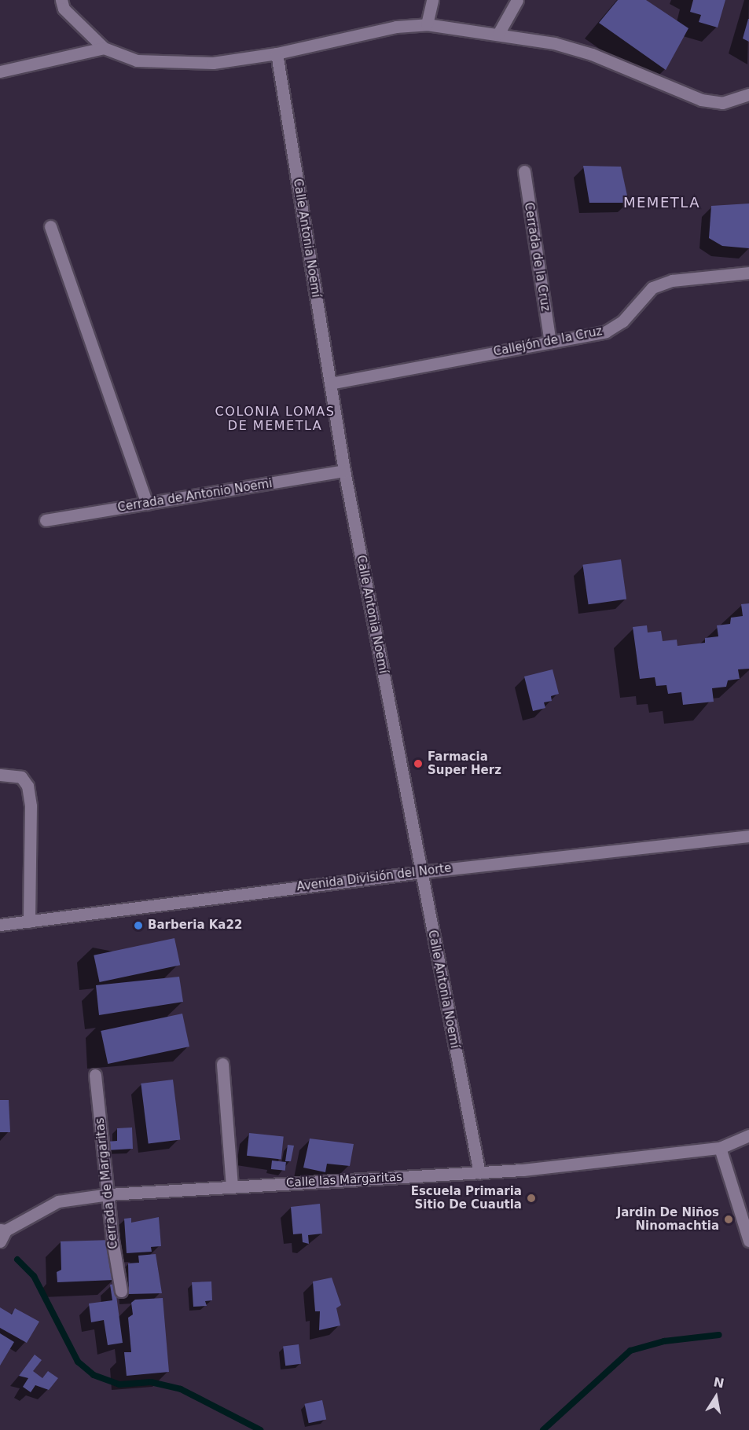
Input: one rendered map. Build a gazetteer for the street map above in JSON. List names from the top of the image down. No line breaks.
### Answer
{"streets":{"street":["Calle Antonia Noemí","Cerrada de la Cruz","Callejón de la Cruz","Cerrada de Antonio Noemi","Avenida División del Norte","Calle las Margaritas","Cerrada de Margaritas"]},"crossings":[["Calle Antonia Noemí","Callejón de la Cruz"],["Calle Antonia Noemí","Cerrada de Antonio Noemi"],["Calle Antonia Noemí","Avenida División del Norte"],["Calle Antonia Noemí","Calle las Margaritas"],["Cerrada de la Cruz","Callejón de la Cruz"],["Calle las Margaritas","Cerrada de Margaritas"]],"districts":["MEMETLA","COLONIA LOMAS DE MEMETLA"],"places":["Farmacia Super Herz","Barberia Ka22","Escuela Primaria Sitio De Cuautla","Jardin De Niños Ninomachtia"],"north":"top"}
